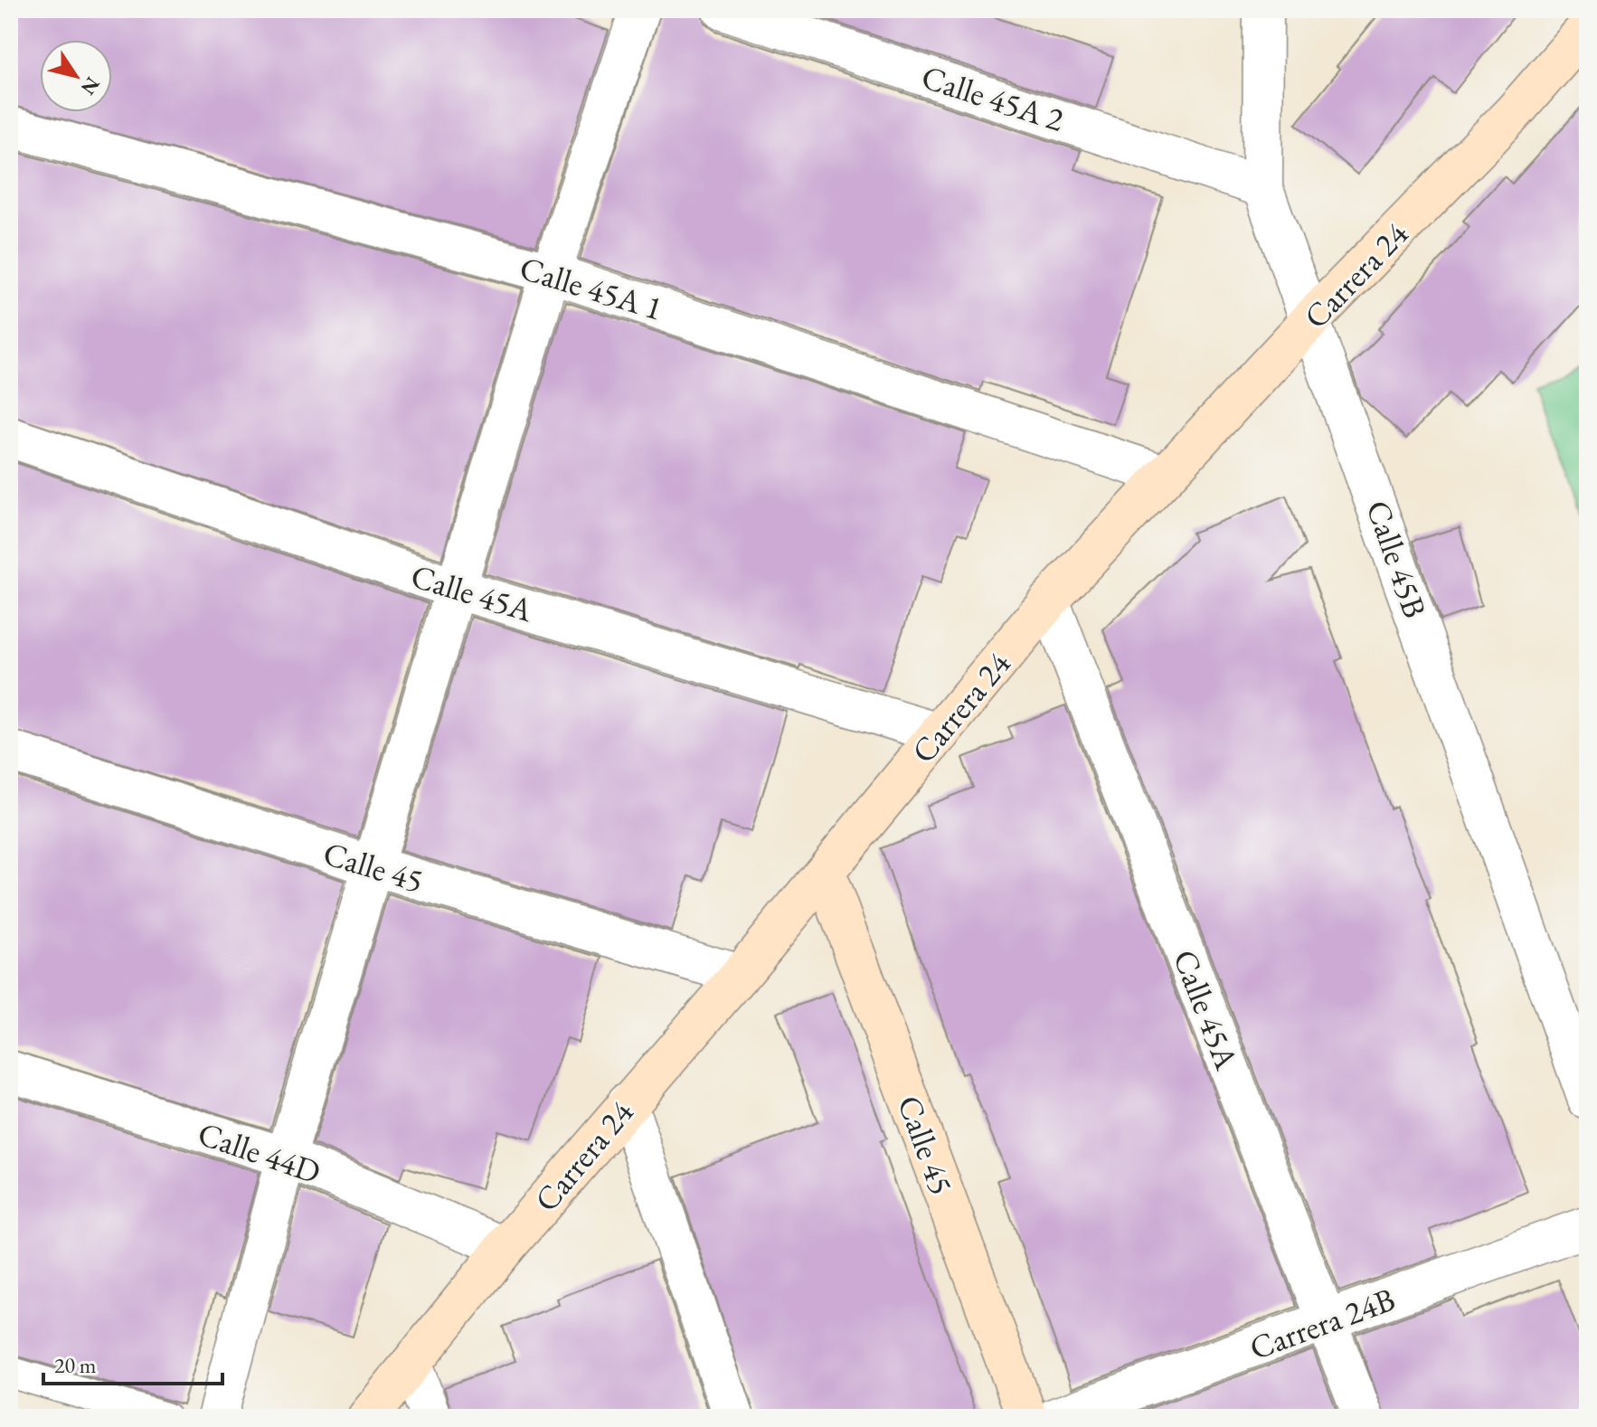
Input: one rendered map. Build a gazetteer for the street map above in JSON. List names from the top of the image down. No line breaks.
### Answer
{"streets":{"street":["Calle 45A 2","Carrera 24","Calle 45A 1","Calle 45B","Calle 45A","Calle 45","Calle 44D","Carrera 24B"]},"crossings":[["Calle 45A 2","Calle 45B"],["Carrera 24","Calle 45A 1"],["Carrera 24","Calle 45B"],["Carrera 24","Calle 45A"],["Carrera 24","Calle 45"],["Carrera 24","Calle 44D"],["Calle 45A","Carrera 24B"]],"scale_bar":"20 m","north":"bottom right"}
